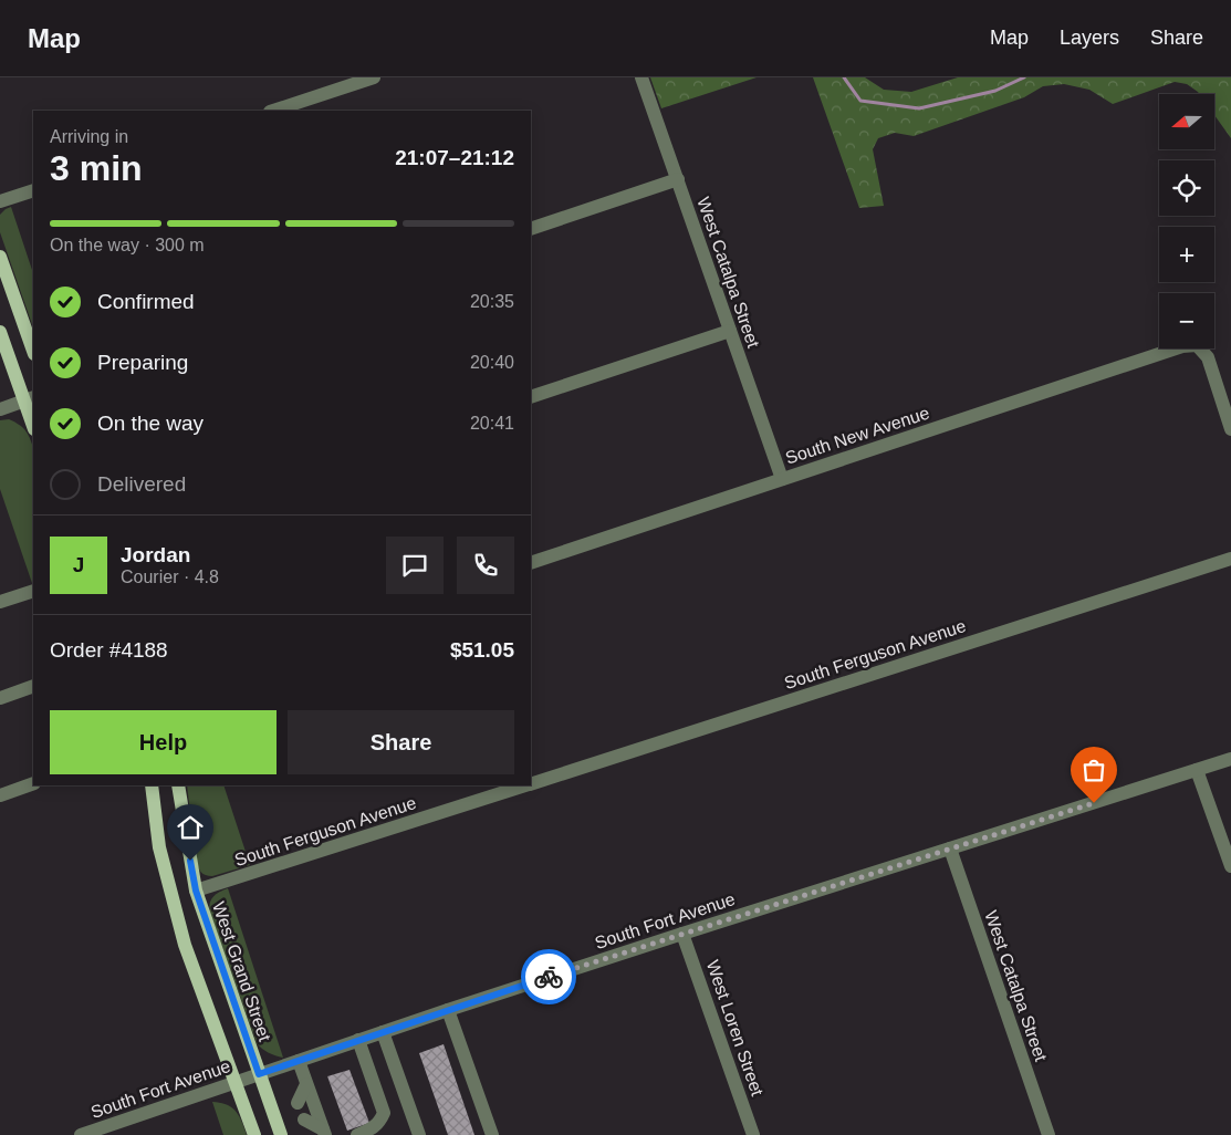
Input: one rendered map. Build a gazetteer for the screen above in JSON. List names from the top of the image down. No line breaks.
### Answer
{"streets":{"main road":["West Grand Street"],"street":["West Catalpa Street","South New Avenue","South Ferguson Avenue","South Fort Avenue","West Loren Street"]},"crossings":[["West Catalpa Street","South New Avenue"],["West Catalpa Street","South Fort Avenue"],["South Ferguson Avenue","West Grand Street"],["South Fort Avenue","West Grand Street"],["South Fort Avenue","West Loren Street"]],"north":"left","page":{"header":"Map","nav":["Map","Layers","Share"],"map_buttons":["+","−"],"heading":["3 min","Arriving in","21:07–21:12"],"panel":["Jordan","Courier · 4.8","Order #4188","$51.05"],"bar":"On the way · 300 m","list":[["Confirmed","20:35"],["Preparing","20:40"],["On the way","20:41"],"Delivered"],"round":"J","buttons":["Help","Share"]}}
